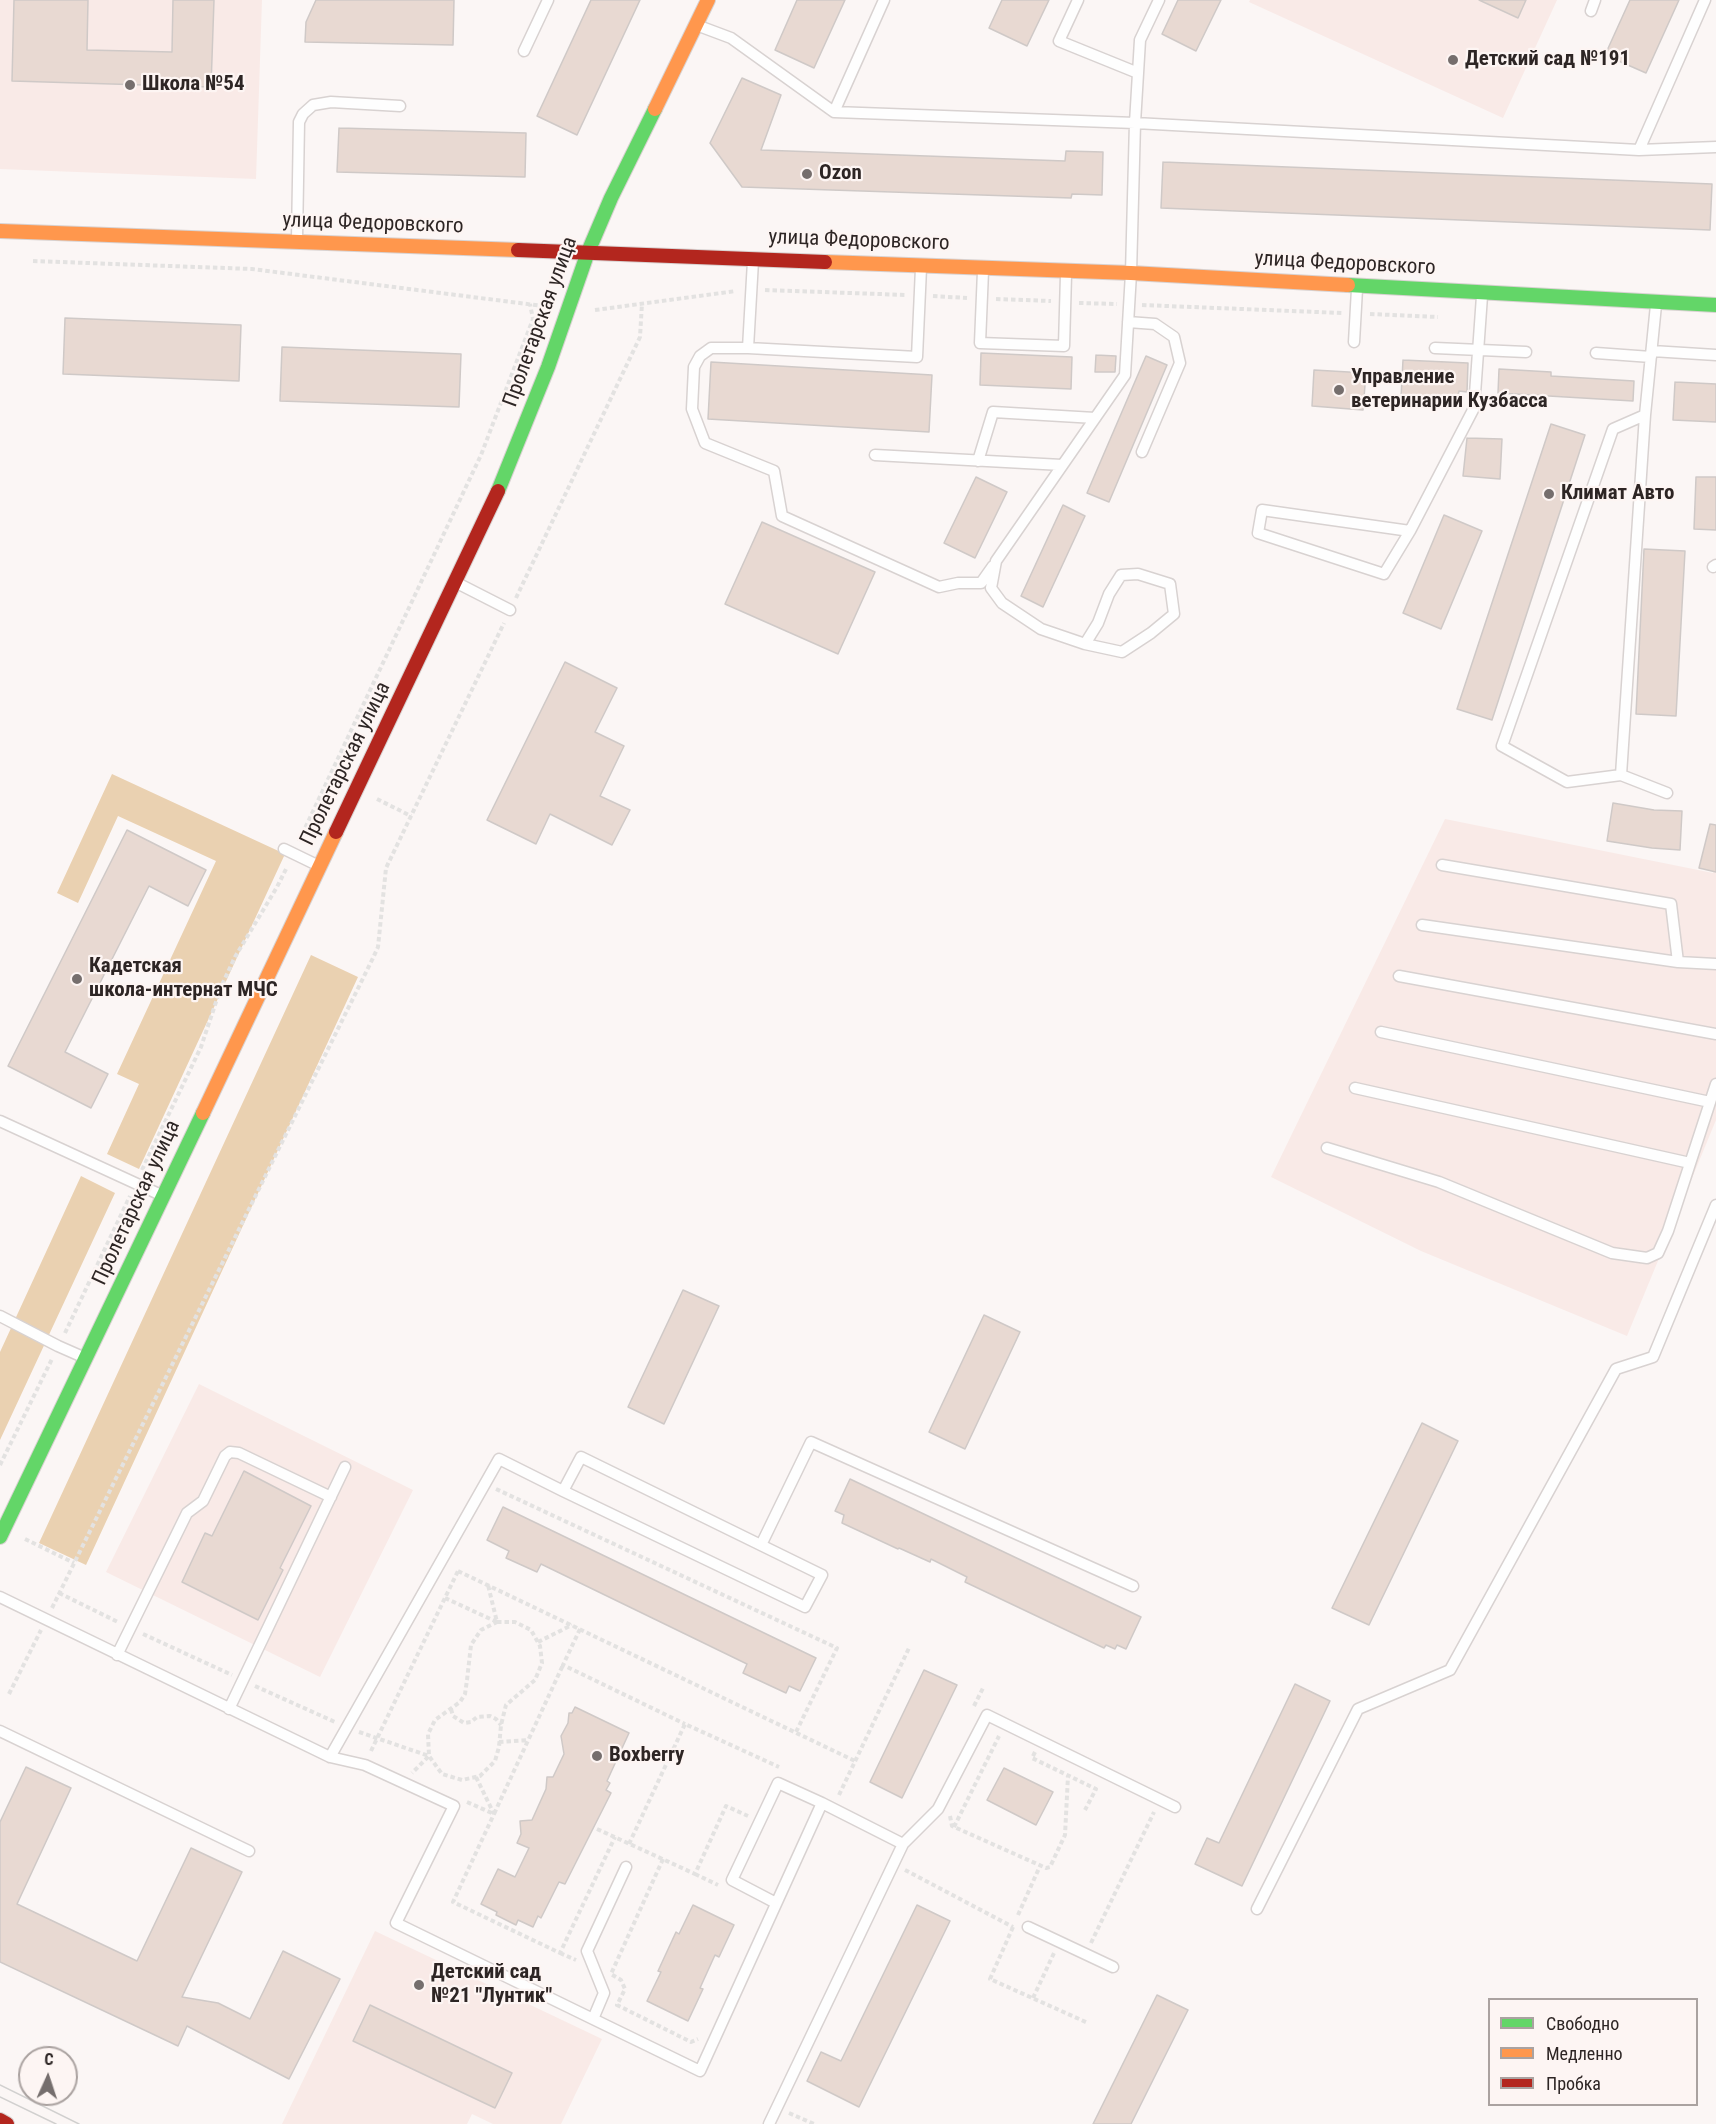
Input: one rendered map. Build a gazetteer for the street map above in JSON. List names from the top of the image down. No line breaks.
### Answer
{"streets":{"street":["улица Федоровского","Пролетарская улица"]},"crossings":[["улица Федоровского","Пролетарская улица"]],"places":["Детский сад №191","Школа №54","Ozon","Управление ветеринарии Кузбасса","Климат Авто","Кадетская школа-интернат МЧС","Boxberry","Детский сад №21 \"Лунтик\""],"legend":["Свободно","Медленно","Пробка"],"north":"top"}
